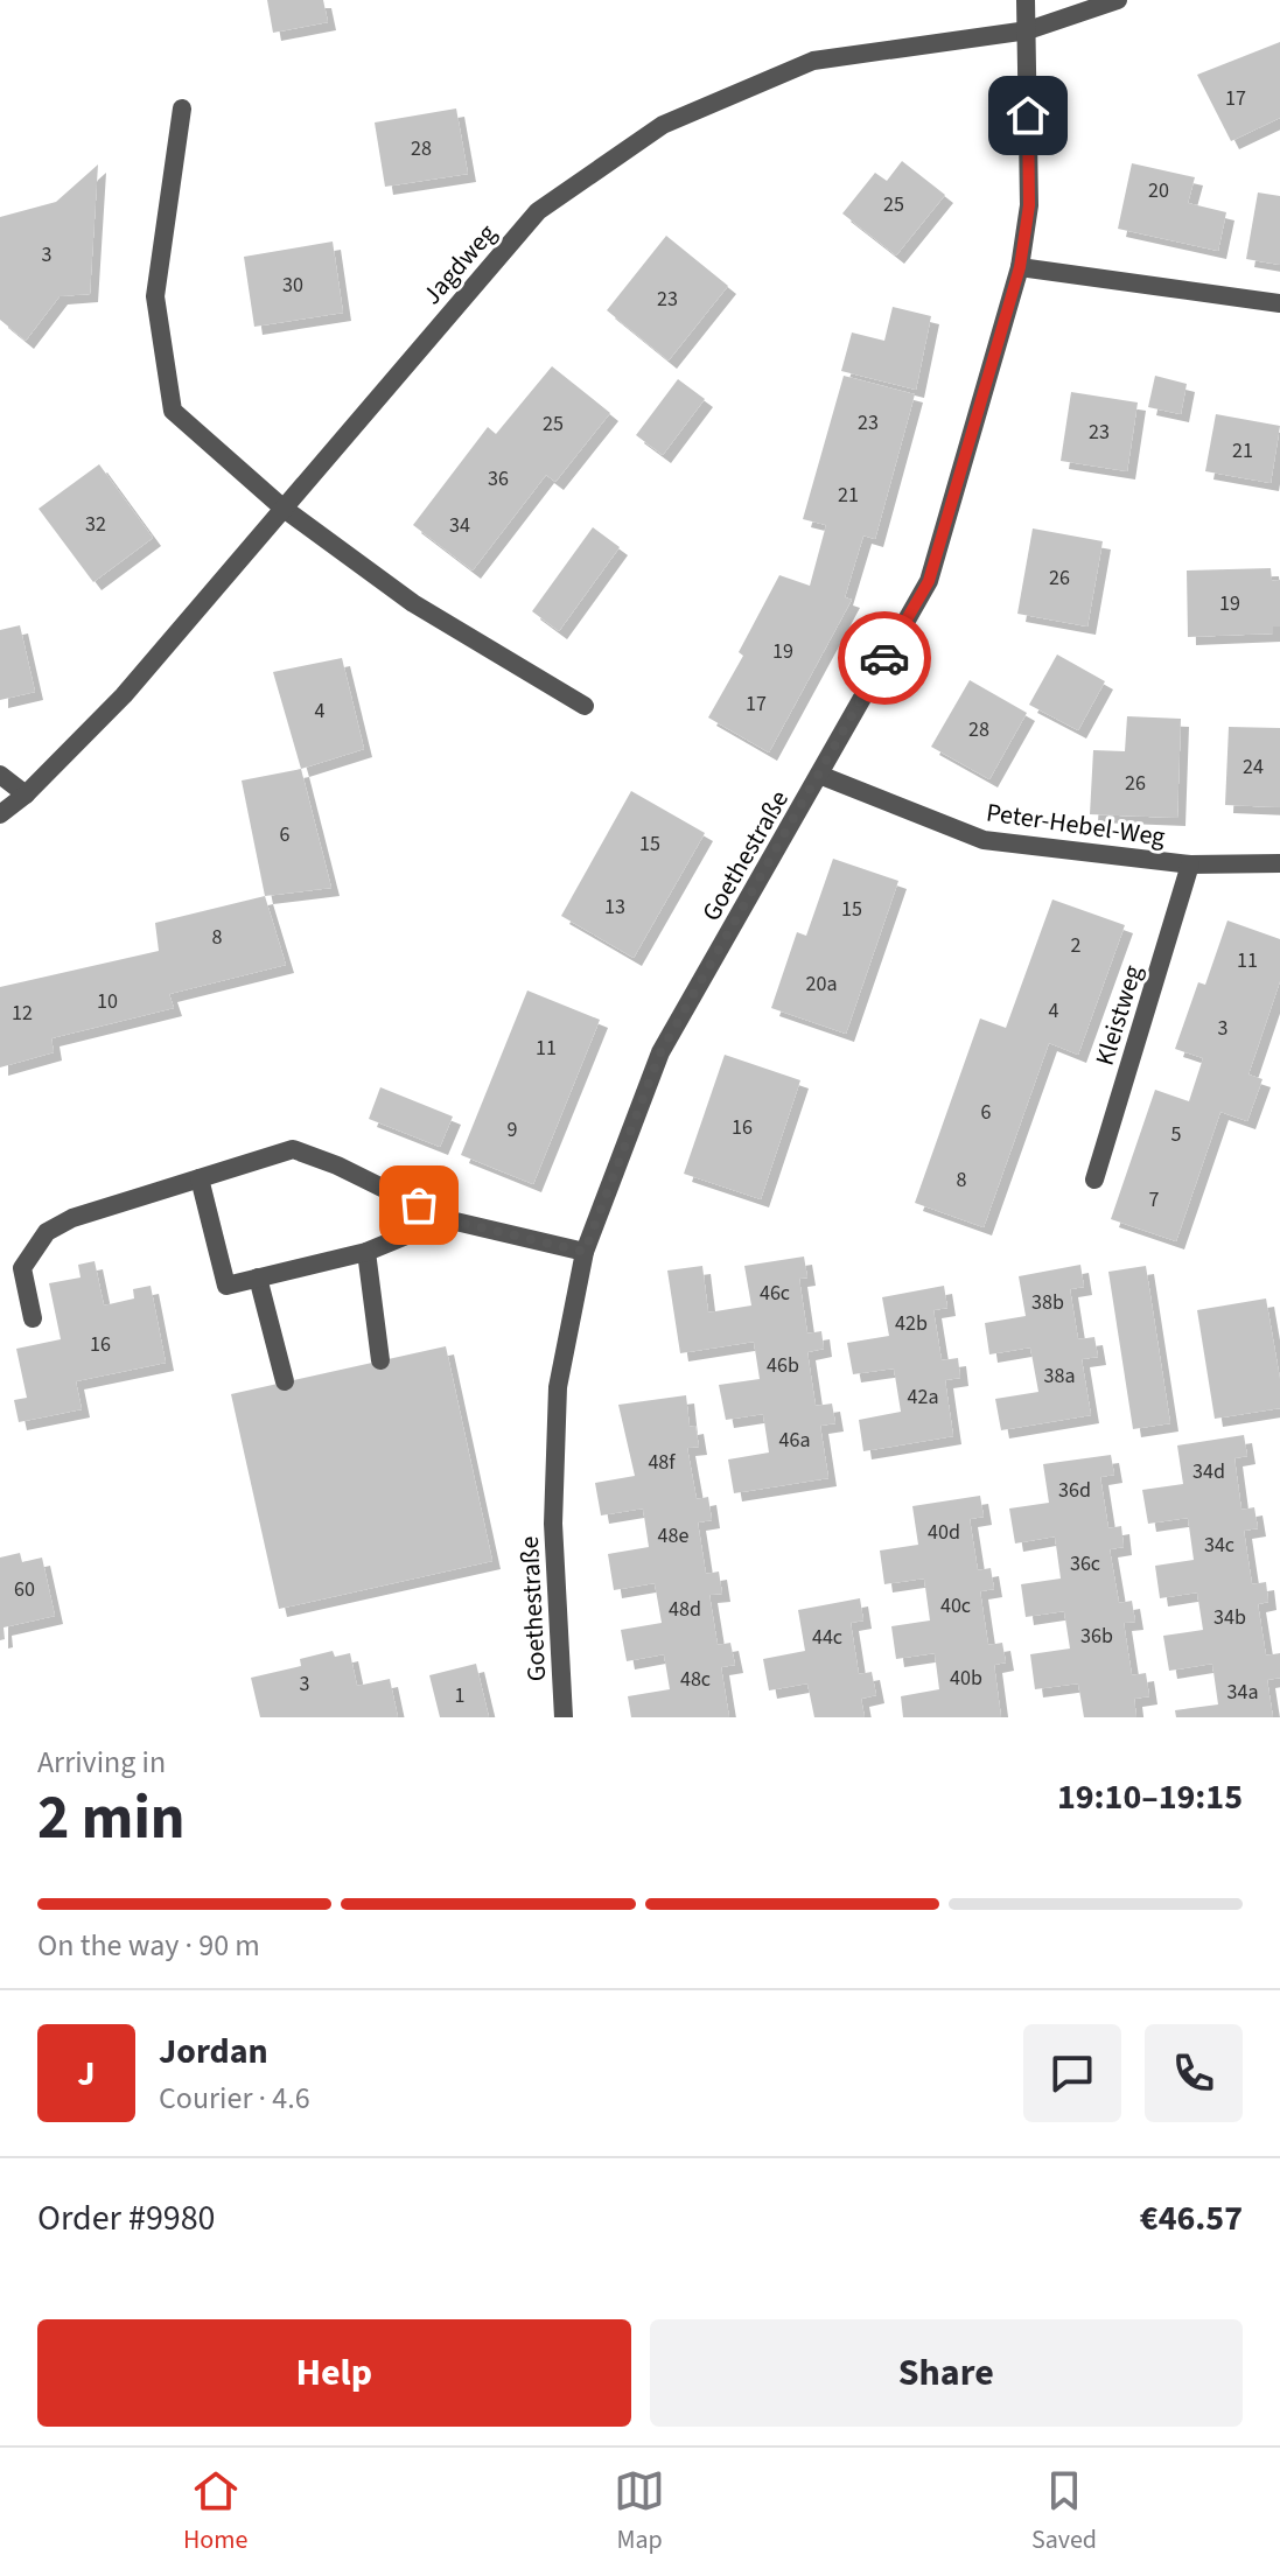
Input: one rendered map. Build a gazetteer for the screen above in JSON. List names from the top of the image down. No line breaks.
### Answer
{"streets":{"street":["Jagdweg","Peter-Hebel-Weg","Goethestraße","Kleistweg"]},"crossings":[["Jagdweg","Goethestraße"],["Peter-Hebel-Weg","Goethestraße"],["Peter-Hebel-Weg","Kleistweg"]],"house_numbers":["17","28","20","25","3","30","23","23","25","23","21","36","21","32","34","26","19","19","17","4","28","24","26","6","15","13","15","8","2","11","20a","10","4","12","3","11","6","16","9","5","8","7","46c","38b","42b","16","46b","38a","42a","46a","48f","34d","36d","40d","48e","34c","36c","60","40c","48d","34b","36b","44c","40b","48c","3","34a","1"],"page":{"heading":["2 min","Arriving in","19:10–19:15"],"panel":["Jordan","Courier · 4.6","Order #9980","€46.57"],"bar":"On the way · 90 m","round":"J","buttons":["Help","Share"],"tabs":["Home","Map","Saved"]}}
